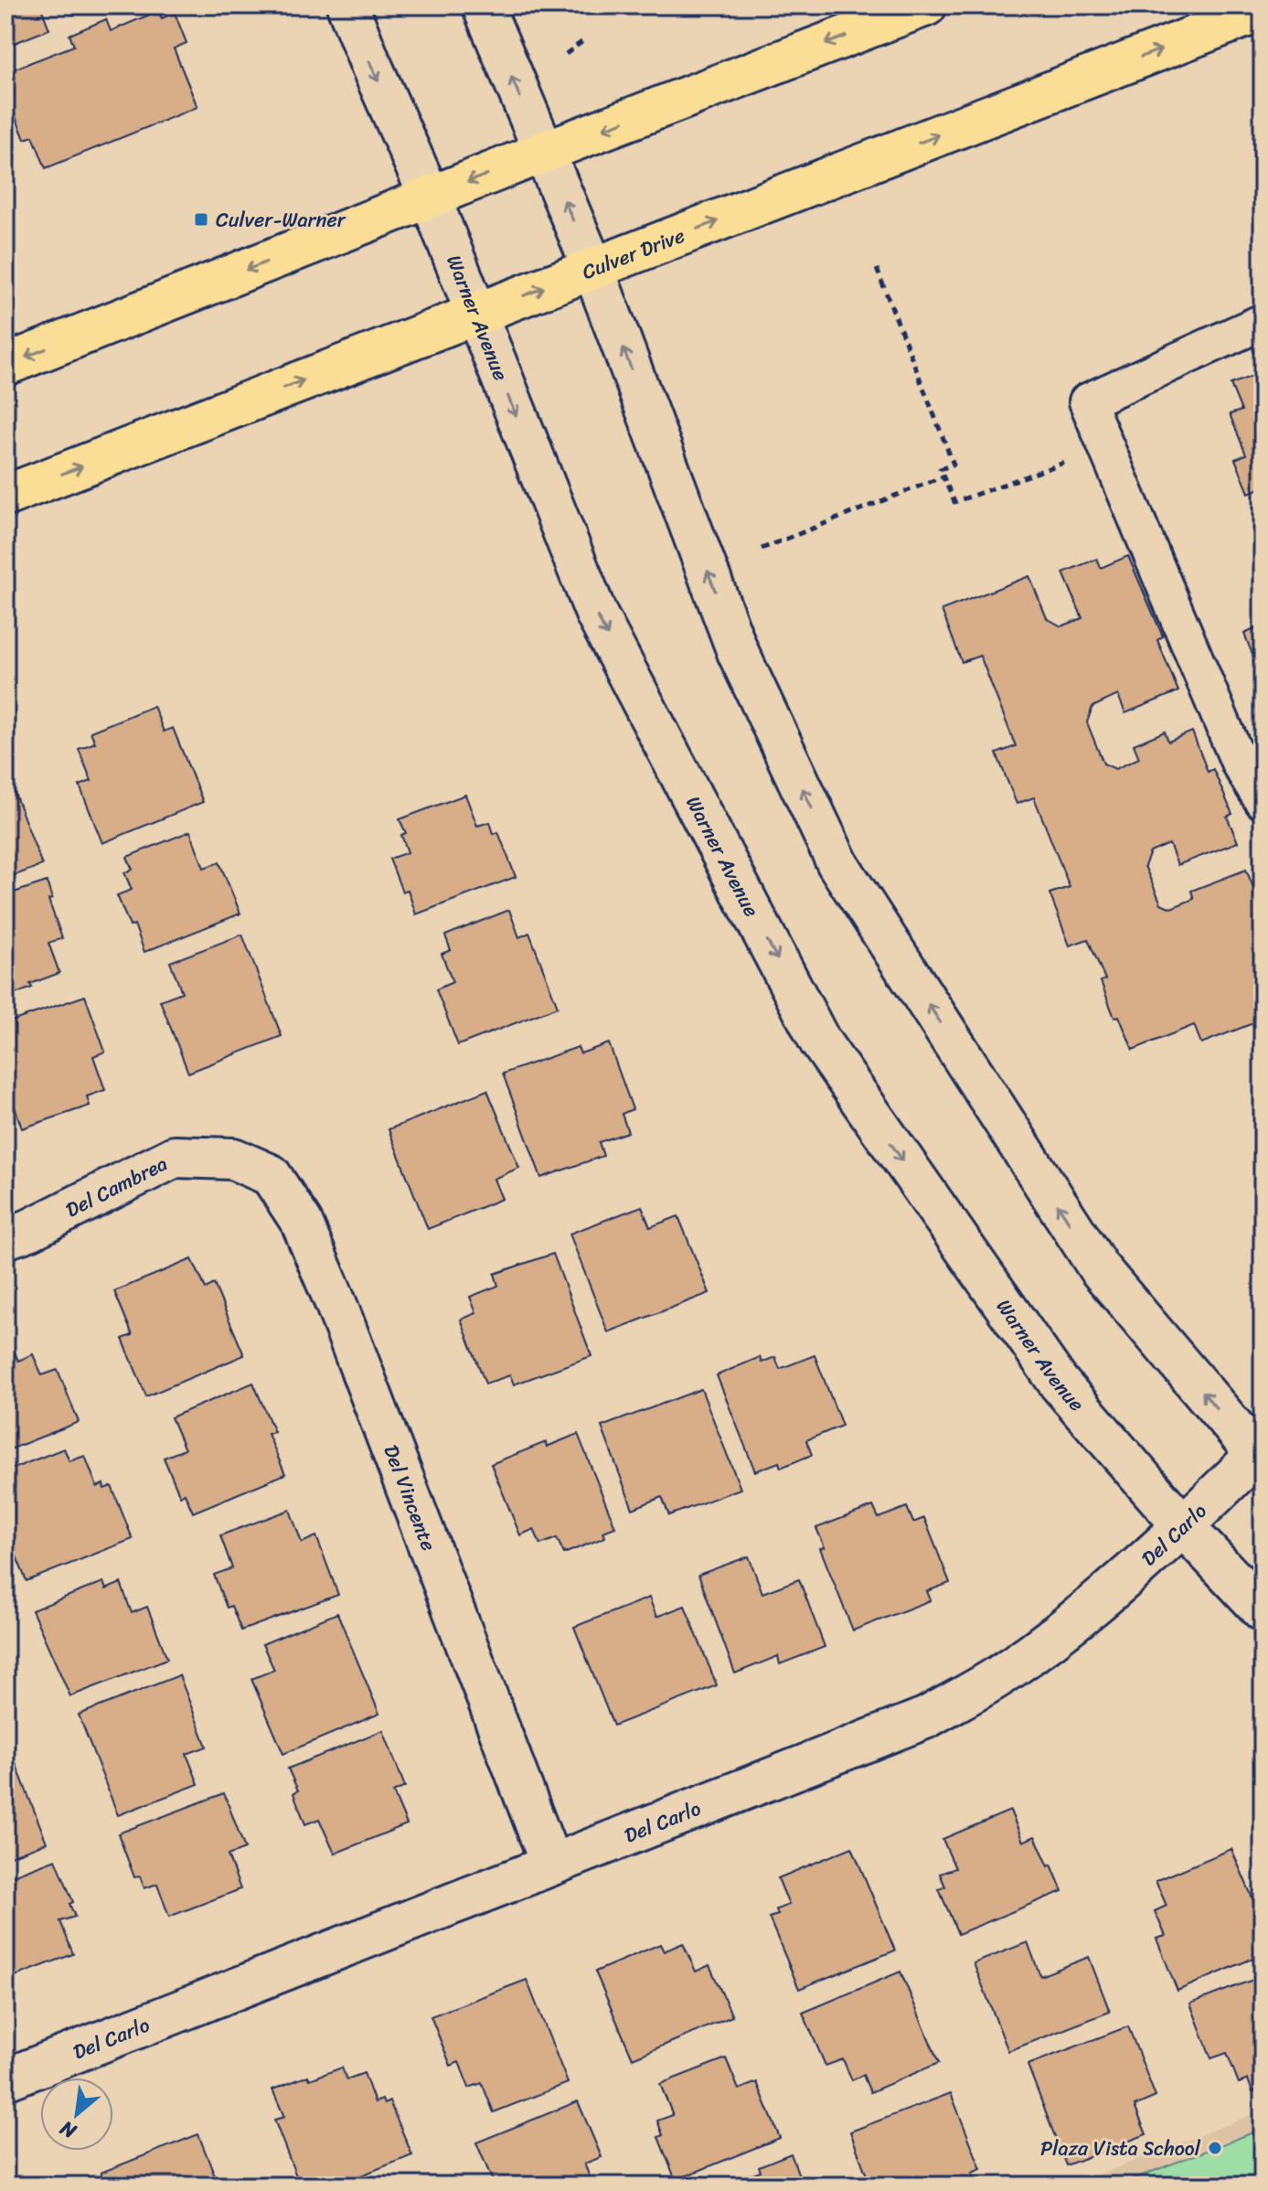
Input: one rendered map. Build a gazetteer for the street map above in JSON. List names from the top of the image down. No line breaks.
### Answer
{"streets":{"main road":["Culver Drive"],"street":["Warner Avenue","Del Cambrea","Del Vincente","Del Carlo"]},"crossings":[["Culver Drive","Warner Avenue"],["Warner Avenue","Del Carlo"],["Del Cambrea","Del Vincente"],["Del Vincente","Del Carlo"]],"places":{"transit":["Culver-Warner"],"other":["Plaza Vista School"]},"north":"bottom left"}
